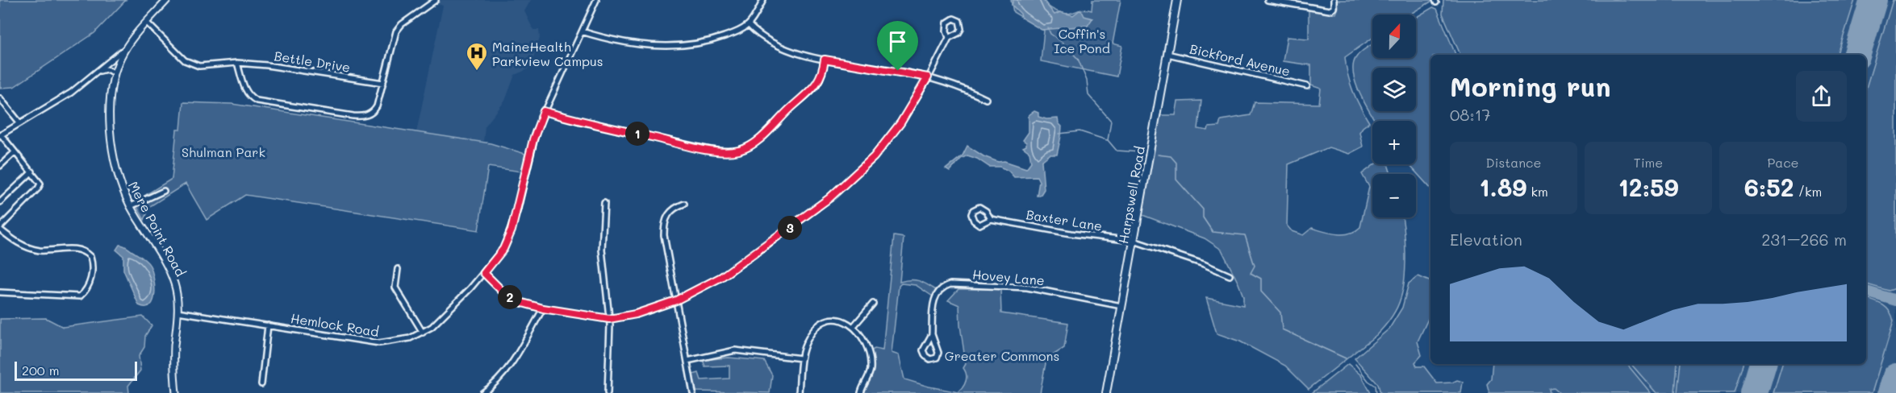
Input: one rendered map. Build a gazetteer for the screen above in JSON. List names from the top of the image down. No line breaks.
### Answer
{"streets":{"main road":["Harpswell Road"],"street":["Bickford Avenue","Bettle Drive","Baxter Lane","Mere Point Road","Hovey Lane","Hemlock Road"]},"crossings":[["Bickford Avenue","Harpswell Road"],["Bettle Drive","Mere Point Road"],["Harpswell Road","Baxter Lane"],["Harpswell Road","Hovey Lane"],["Mere Point Road","Hemlock Road"]],"parks":["Coffin's Ice Pond","Shulman Park","Greater Commons"],"places":{"hospital":["MaineHealth Parkview Campus"]},"scale_bar":"200 m","north":"top","page":{"map_buttons":["+","−"],"heading":["Morning run","08:17"],"pins":["1","3","2"],"stats":[["Distance","1.89 km"],["Time","12:59"],["Pace","6:52 /km"]],"chart":["Elevation","231–266 m"],"scale":"200 m"}}
